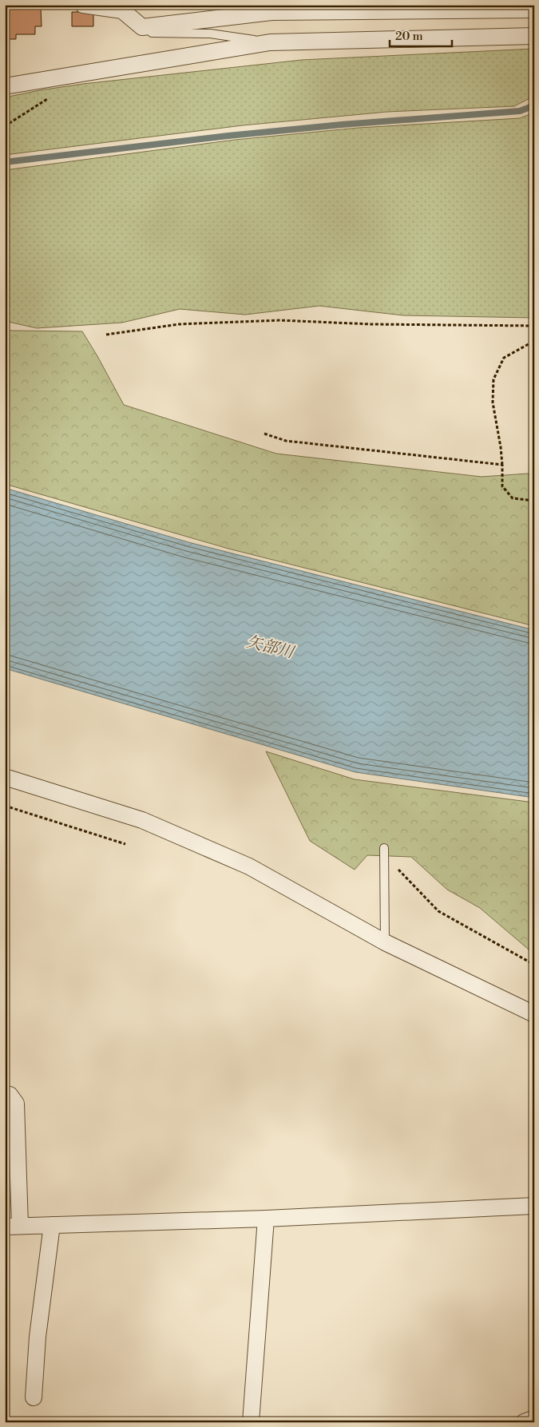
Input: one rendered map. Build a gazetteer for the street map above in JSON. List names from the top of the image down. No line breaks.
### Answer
{"water":["矢部川"],"scale_bar":"20 m"}
